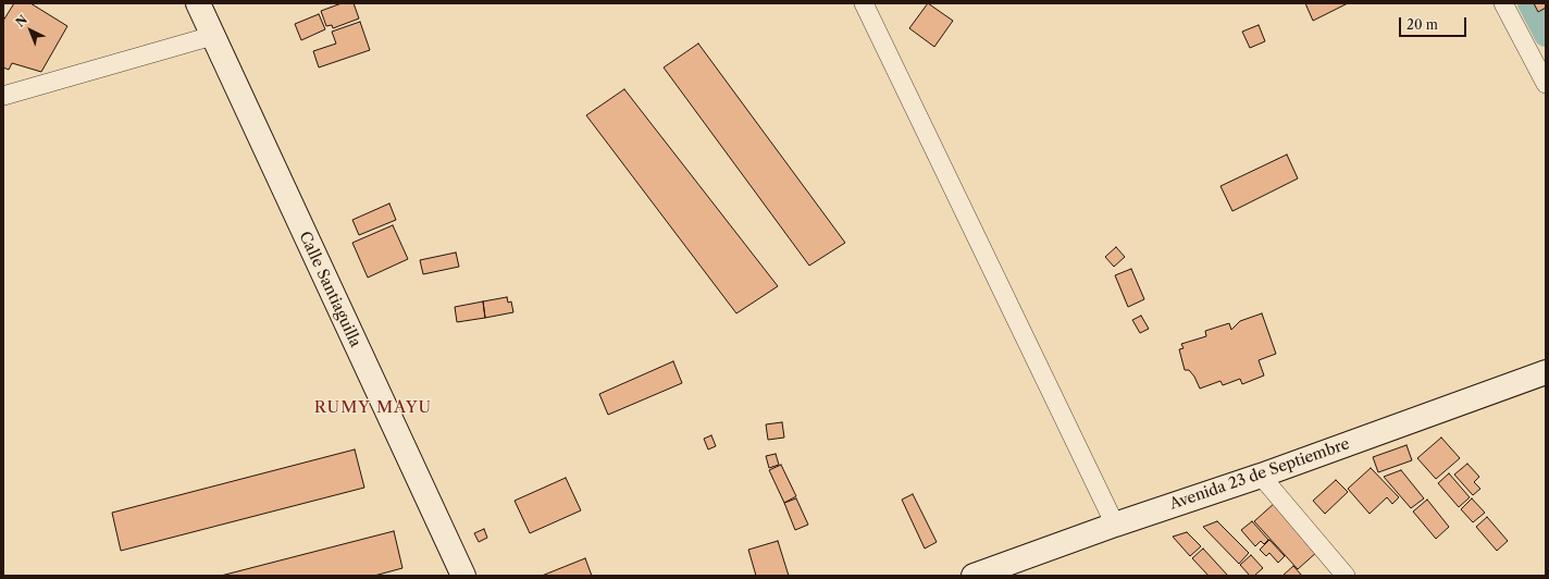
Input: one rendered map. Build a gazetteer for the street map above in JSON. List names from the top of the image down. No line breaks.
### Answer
{"streets":{"street":["Calle Santiaguilla","Avenida 23 de Septiembre"]},"districts":["RUMY MAYU"],"scale_bar":"20 m","north":"top left"}
